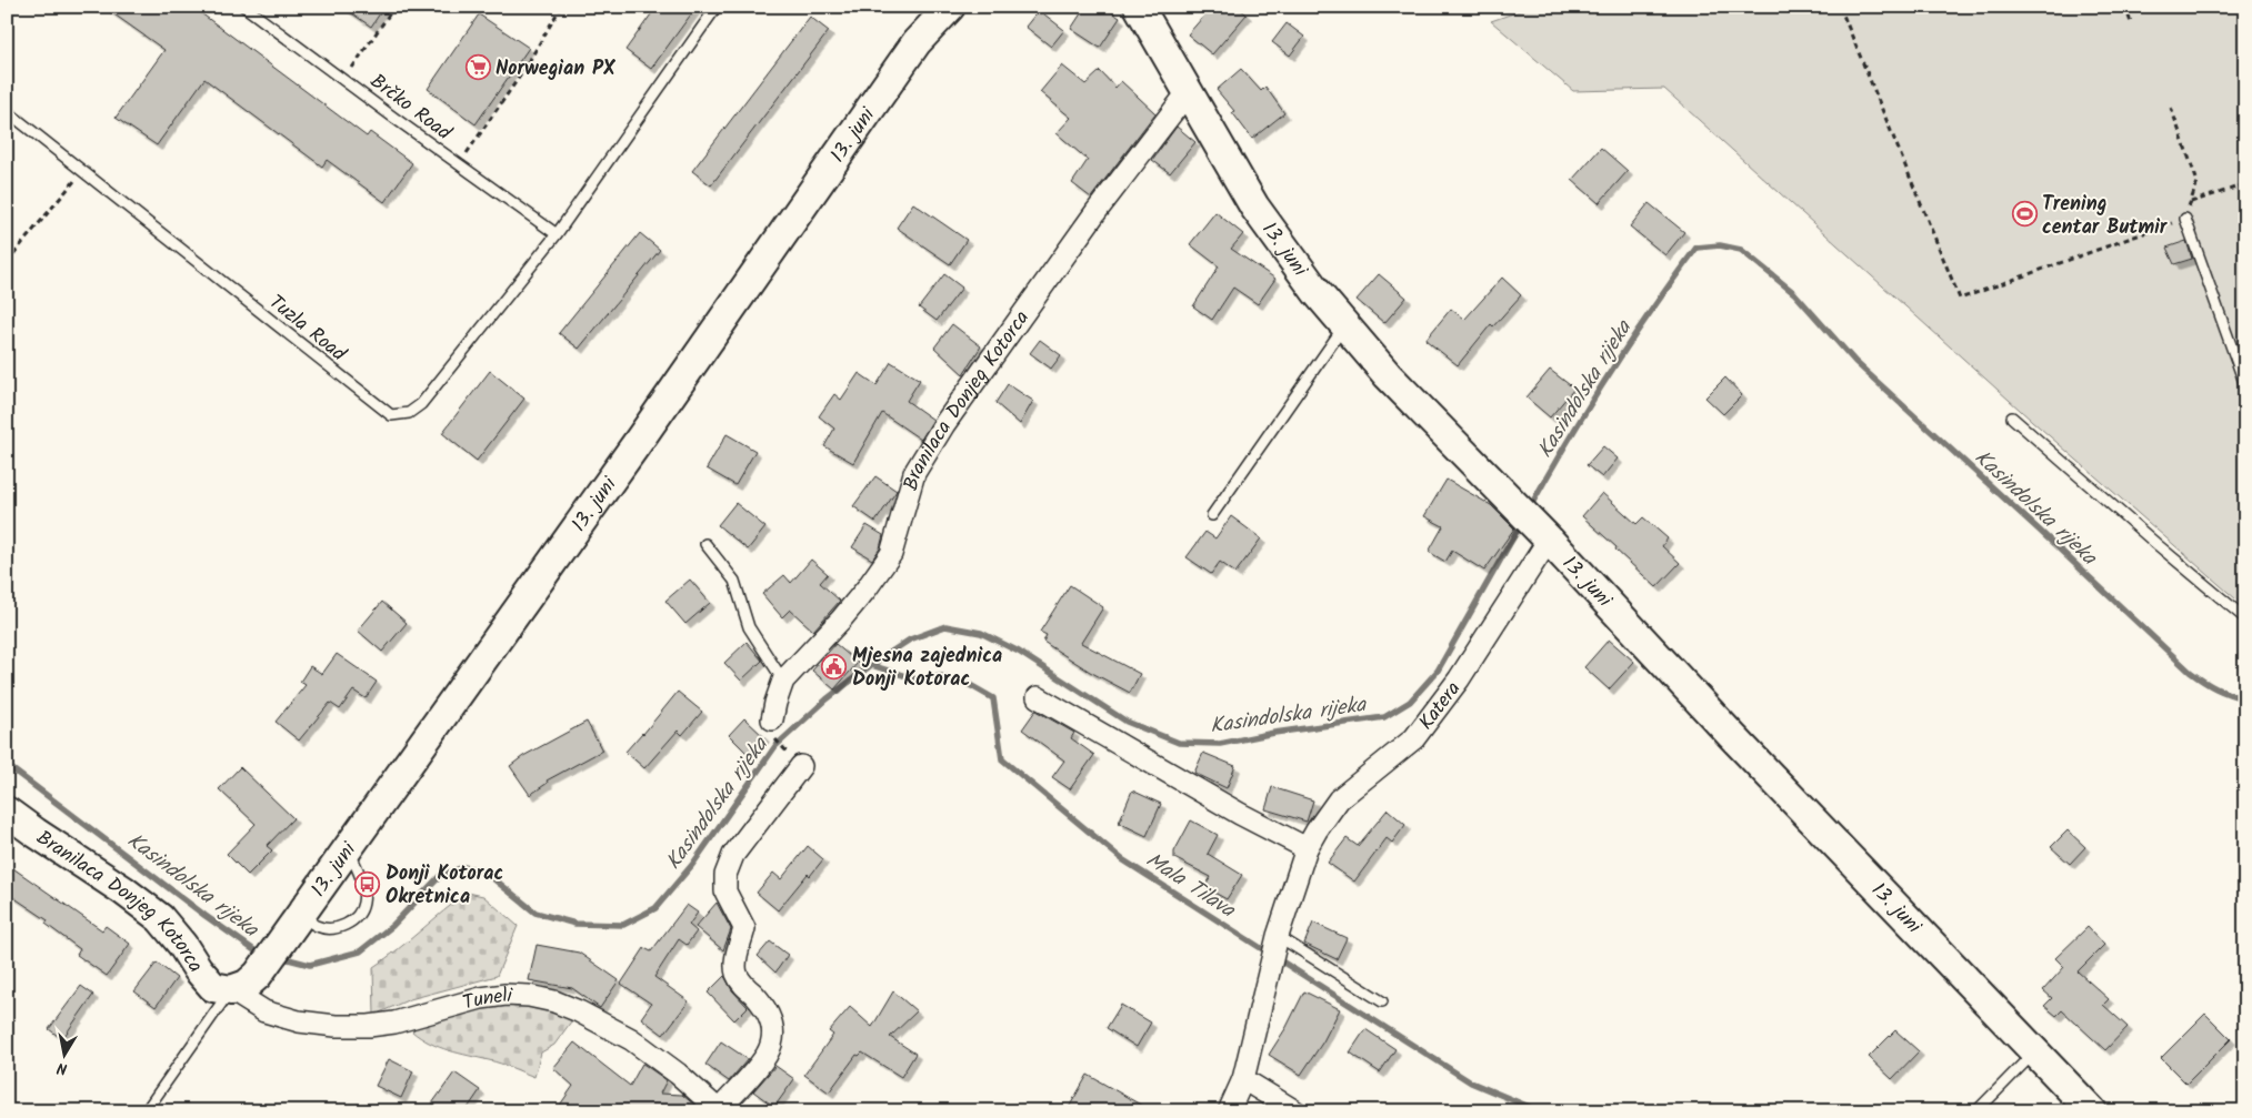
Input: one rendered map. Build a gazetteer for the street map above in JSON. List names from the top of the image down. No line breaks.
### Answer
{"streets":{"street":["13. juni","Branilaca Donjeg Kotorca","Katera","Tuneli"],"lane":["Brčko Road","Tuzla Road"]},"crossings":[["Brčko Road","Tuzla Road"],["13. juni","Branilaca Donjeg Kotorca"],["13. juni","Katera"],["13. juni","Tuneli"],["Branilaca Donjeg Kotorca","Tuneli"]],"water":["Kasindolska rijeka","Mala Tilava"],"places":{"supermarket":["Norwegian PX"],"sports":["Trening centar Butmir"],"public building":["Mjesna zajednica Donji Kotorac"],"bus stop":["Donji Kotorac Okretnica"]},"north":"bottom"}
